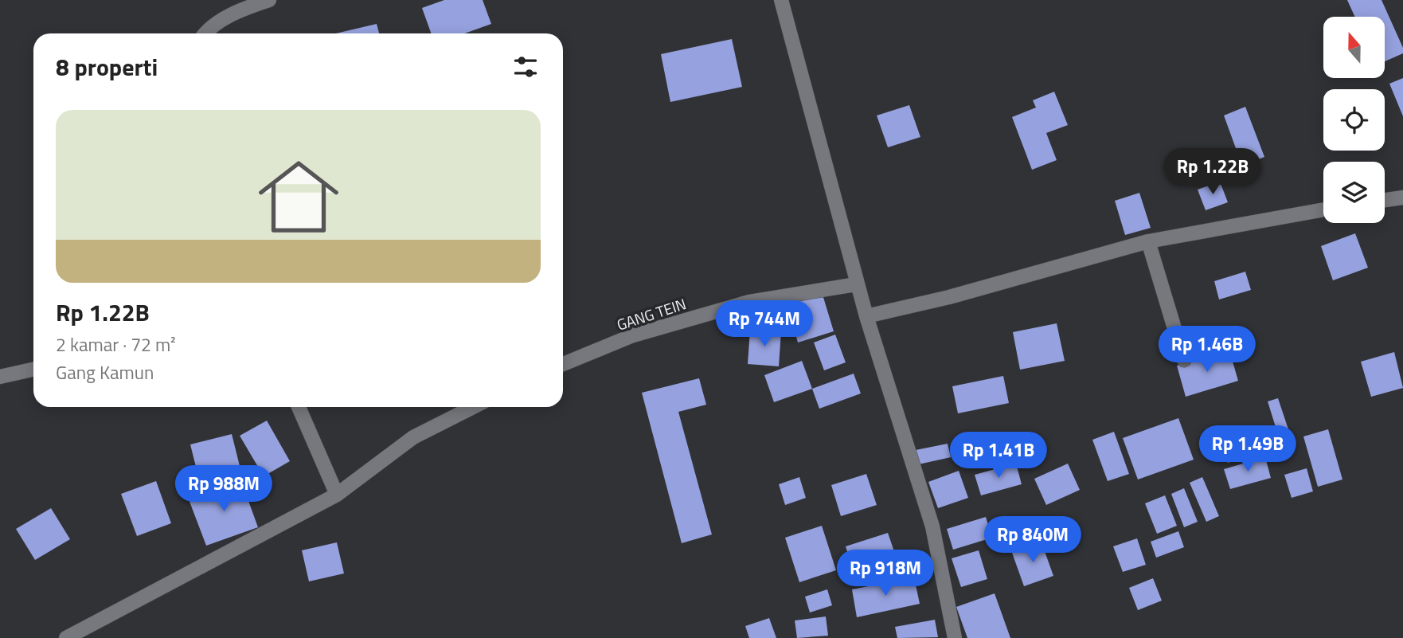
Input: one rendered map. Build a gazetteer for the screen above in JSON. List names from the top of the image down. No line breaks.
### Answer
{"streets":{"street":["GANG TEIN"]},"north":"top","page":{"heading":"8 properti","list":[{"name":"Rp 1.22B","note":"2 kamar · 72 m² · Gang Kamun"}],"price":["Rp 1.22B","Rp 744M","Rp 1.46B","Rp 1.49B","Rp 1.41B","Rp 988M","Rp 840M","Rp 918M"]}}
